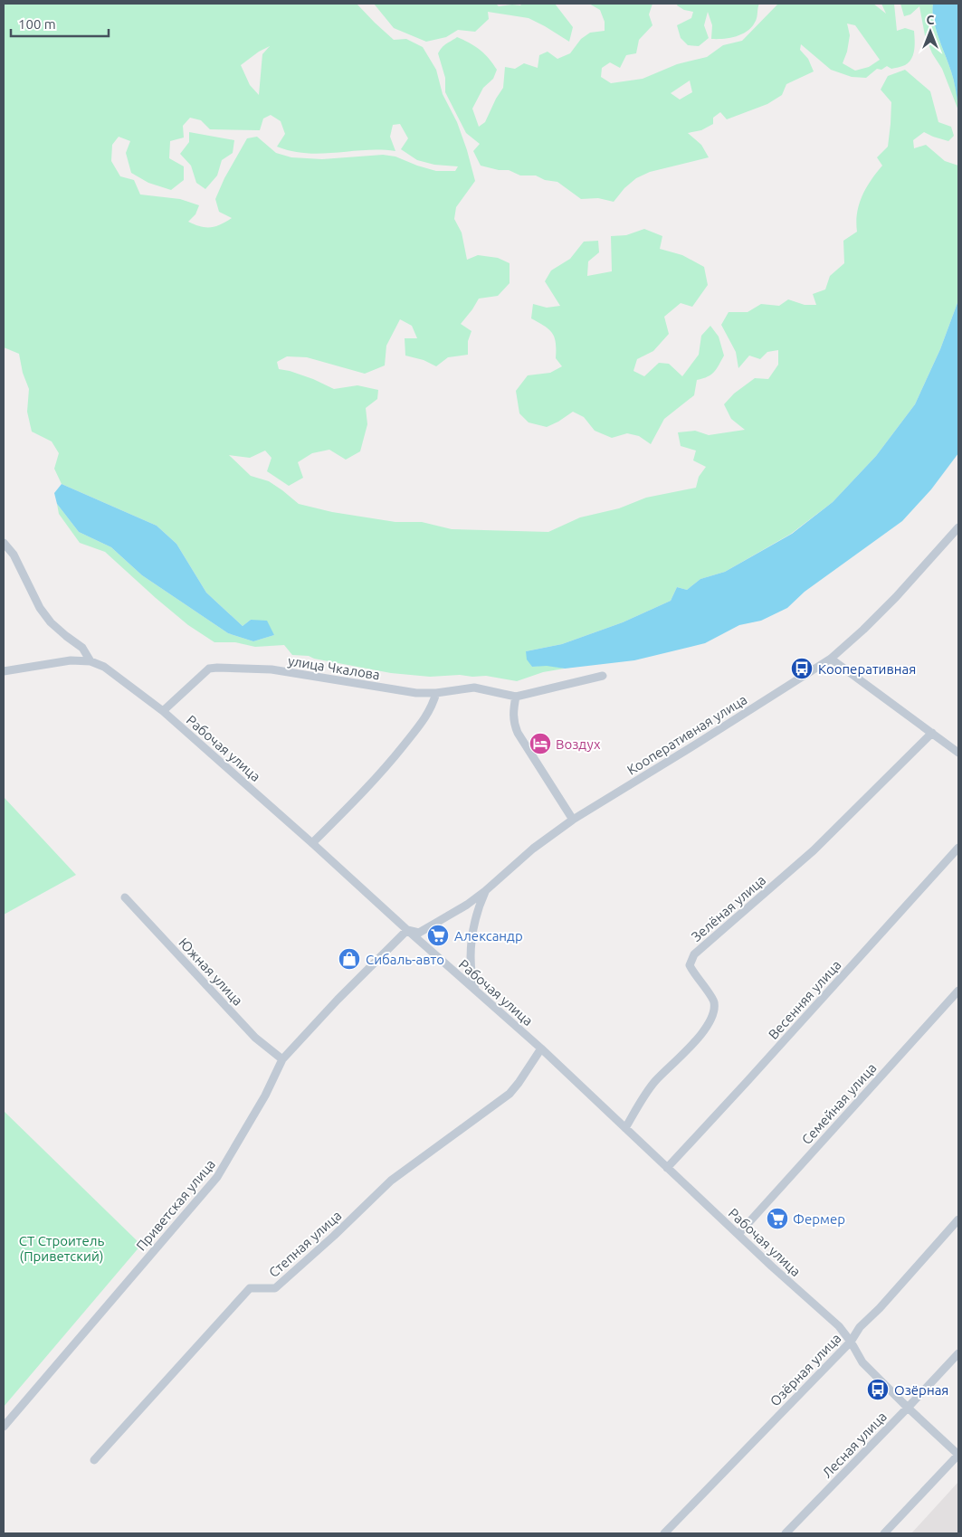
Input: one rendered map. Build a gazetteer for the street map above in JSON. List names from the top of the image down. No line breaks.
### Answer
{"streets":{"street":["улица Чкалова","Кооперативная улица","Рабочая улица","Зелёная улица","Южная улица","Весенняя улица","Семейная улица","Приветская улица","Степная улица","Озёрная улица","Лесная улица"]},"crossings":[["улица Чкалова","Рабочая улица"],["Кооперативная улица","Рабочая улица"],["Кооперативная улица","Приветская улица"],["Рабочая улица","Зелёная улица"],["Рабочая улица","Весенняя улица"],["Рабочая улица","Семейная улица"],["Рабочая улица","Приветская улица"],["Рабочая улица","Степная улица"],["Рабочая улица","Озёрная улица"],["Рабочая улица","Лесная улица"],["Южная улица","Приветская улица"]],"parks":["СТ Строитель (Приветский)"],"places":{"bus stop":["Кооперативная","Озёрная"],"hotel":["Воздух"],"supermarket":["Александр","Фермер"],"shop":["Сибаль-авто"]},"scale_bar":"100 m","north":"top"}
